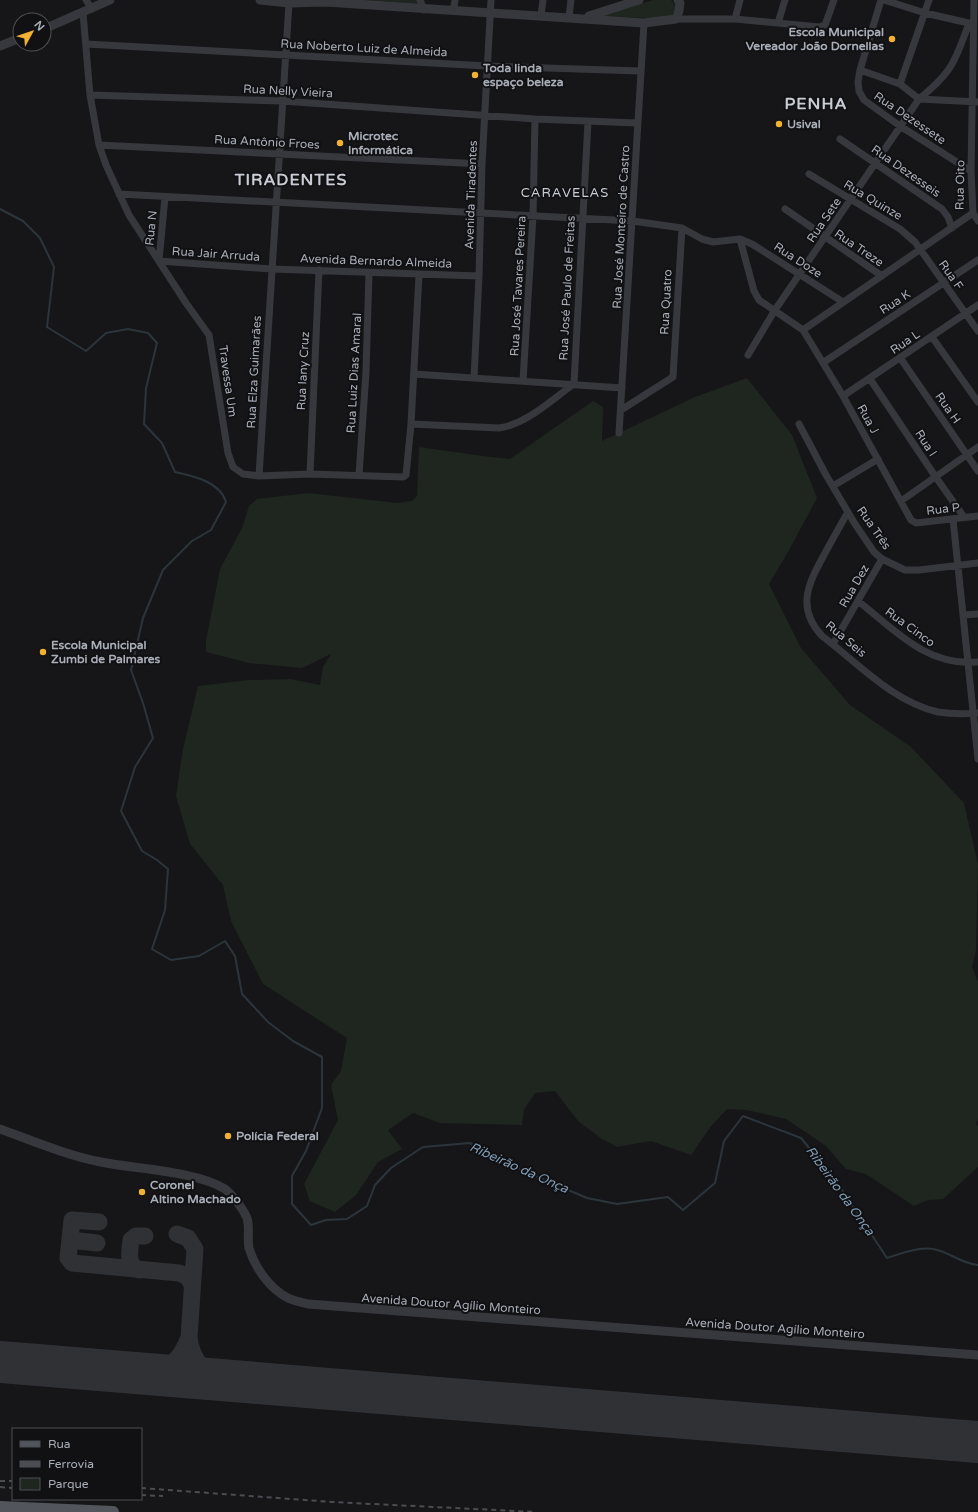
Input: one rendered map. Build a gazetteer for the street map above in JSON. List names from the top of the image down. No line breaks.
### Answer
{"streets":{"street":["Rua Noberto Luiz de Almeida","Rua Nelly Vieira","Rua Dezessete","Rua Antônio Froes","Rua Dezesseis","Rua Oito","Avenida Tiradentes","Rua Quinze","Rua Sete","Rua José Monteiro de Castro","Rua N","Rua Treze","Rua Jair Arruda","Rua Doze","Avenida Bernardo Almeida","Rua F","Rua José Tavares Pereira","Rua José Paulo de Freitas","Rua Quatro","Rua K","Rua L","Rua Iany Cruz","Rua Elza Guimarães","Rua Luiz Dias Amaral","Travessa Um","Rua H","Rua J","Rua I","Rua P","Rua Três","Rua Dez","Rua Cinco","Rua Seis","Avenida Doutor Agílio Monteiro"]},"crossings":[["Rua Noberto Luiz de Almeida","Avenida Tiradentes"],["Rua Noberto Luiz de Almeida","Rua José Monteiro de Castro"],["Rua Noberto Luiz de Almeida","Rua Elza Guimarães"],["Rua Noberto Luiz de Almeida","Travessa Um"],["Rua Nelly Vieira","Avenida Tiradentes"],["Rua Nelly Vieira","Rua José Monteiro de Castro"],["Rua Nelly Vieira","Rua José Tavares Pereira"],["Rua Nelly Vieira","Rua José Paulo de Freitas"],["Rua Nelly Vieira","Rua Elza Guimarães"],["Rua Nelly Vieira","Travessa Um"],["Rua Dezessete","Rua Oito"],["Rua Dezessete","Rua Sete"],["Rua Antônio Froes","Avenida Tiradentes"],["Rua Antônio Froes","Rua Elza Guimarães"],["Rua Antônio Froes","Travessa Um"],["Rua Dezesseis","Rua Oito"],["Rua Dezesseis","Rua Sete"],["Rua Oito","Rua Quinze"],["Rua Oito","Rua Treze"],["Rua Oito","Rua Doze"],["Rua Oito","Rua F"],["Rua Oito","Rua J"],["Avenida Tiradentes","Avenida Bernardo Almeida"],["Rua Quinze","Rua Sete"],["Rua Quinze","Rua F"],["Rua Sete","Rua Treze"],["Rua Sete","Rua Doze"],["Rua José Monteiro de Castro","Rua Quatro"],["Rua N","Rua Jair Arruda"],["Rua N","Travessa Um"],["Rua Jair Arruda","Avenida Bernardo Almeida"],["Rua Jair Arruda","Rua Elza Guimarães"],["Rua Jair Arruda","Travessa Um"],["Avenida Bernardo Almeida","Rua Iany Cruz"],["Avenida Bernardo Almeida","Rua Elza Guimarães"],["Avenida Bernardo Almeida","Rua Luiz Dias Amaral"],["Rua F","Rua K"],["Rua F","Rua L"],["Rua K","Rua J"],["Rua L","Rua H"],["Rua L","Rua J"],["Rua L","Rua I"],["Rua Iany Cruz","Travessa Um"],["Rua Elza Guimarães","Travessa Um"],["Rua Luiz Dias Amaral","Travessa Um"],["Rua J","Rua P"],["Rua I","Rua P"],["Rua Três","Rua Dez"],["Rua Três","Rua Seis"],["Rua Dez","Rua Cinco"],["Rua Dez","Rua Seis"]],"districts":["PENHA","TIRADENTES","CARAVELAS"],"water":["Ribeirão da Onça"],"places":["Escola Municipal Vereador João Dornellas","Toda linda espaço beleza","Usival","Microtec Informática","Escola Municipal Zumbi de Palmares","Polícia Federal","Coronel Altino Machado"],"legend":["Rua","Ferrovia","Parque"],"north":"top right"}
